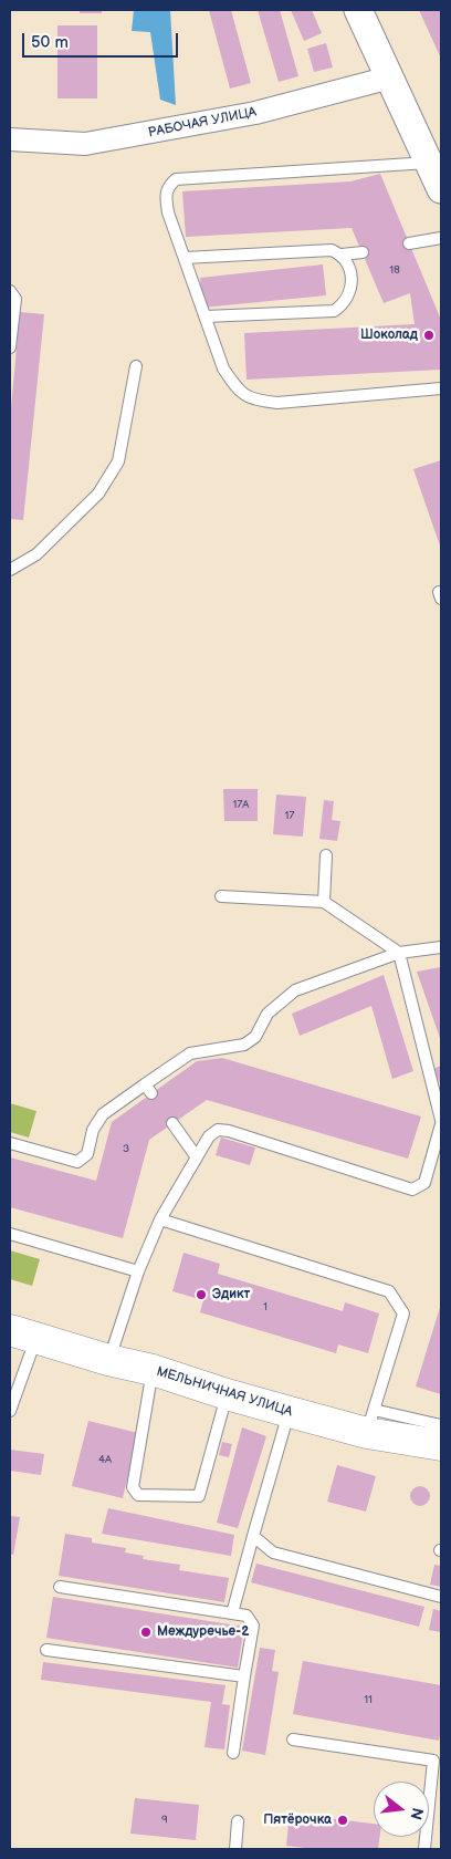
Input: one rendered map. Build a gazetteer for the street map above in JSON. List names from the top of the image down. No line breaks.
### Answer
{"streets":{"main road":["МЕЛЬНИЧНАЯ УЛИЦА"],"street":["РАБОЧАЯ УЛИЦА"]},"places":["Шоколад","Эдикт","Междуречье-2","Пятёрочка"],"house_numbers":["18","17А","17","3","1","4А","11","9"],"scale_bar":"50 m","north":"right"}
